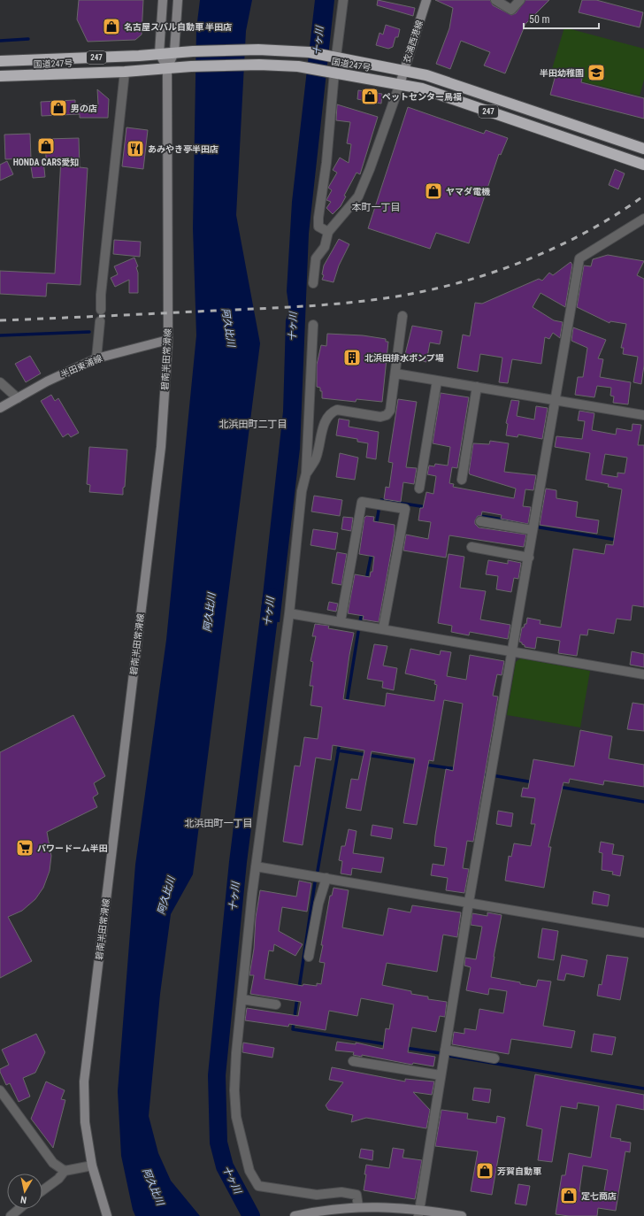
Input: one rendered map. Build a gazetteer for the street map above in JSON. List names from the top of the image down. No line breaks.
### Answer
{"streets":{"highway":["247","国道247号"],"main road":["衣浦西港線","碧南半田常滑線","半田東浦線"]},"crossings":[["衣浦西港線","国道247号"],["国道247号","碧南半田常滑線"],["碧南半田常滑線","半田東浦線"]],"districts":["本町一丁目","北浜田町二丁目","北浜田町一丁目"],"water":["十ヶ川","阿久比川"],"places":{"shop":["名古屋スバル自動車 半田店","ペットセンター鳥福","男の店","HONDA CARS愛知","ヤマダ電機","芳賀自動車","定七商店"],"school or university":["半田幼稚園"],"restaurant":["あみやき亭半田店"],"building":["北浜田排水ポンプ場"],"supermarket":["パワードーム半田"]},"scale_bar":"50 m","north":"bottom"}
